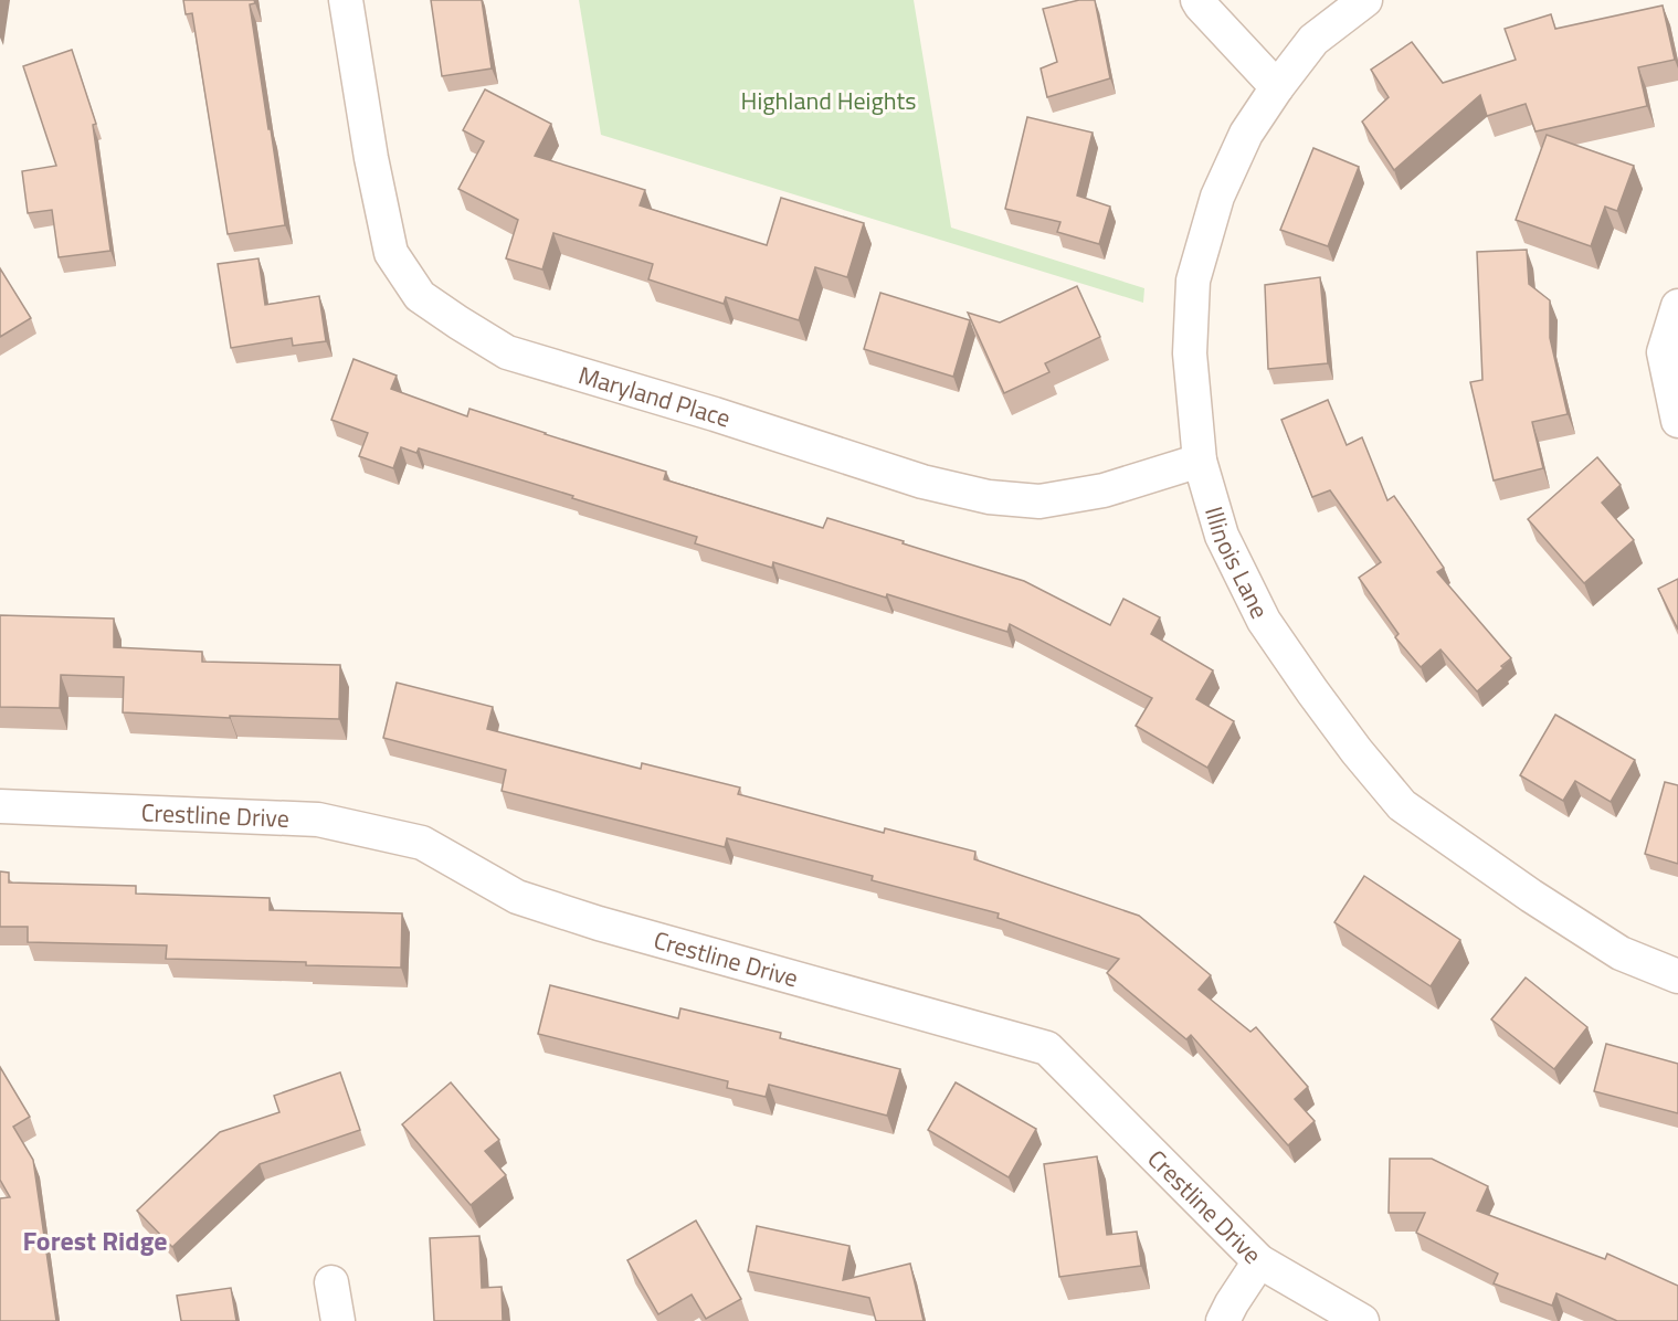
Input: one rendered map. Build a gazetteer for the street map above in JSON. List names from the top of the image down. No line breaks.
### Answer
{"streets":{"street":["Maryland Place","Illinois Lane","Crestline Drive"]},"crossings":[["Maryland Place","Illinois Lane"]],"districts":["Forest Ridge"],"parks":["Highland Heights"]}
